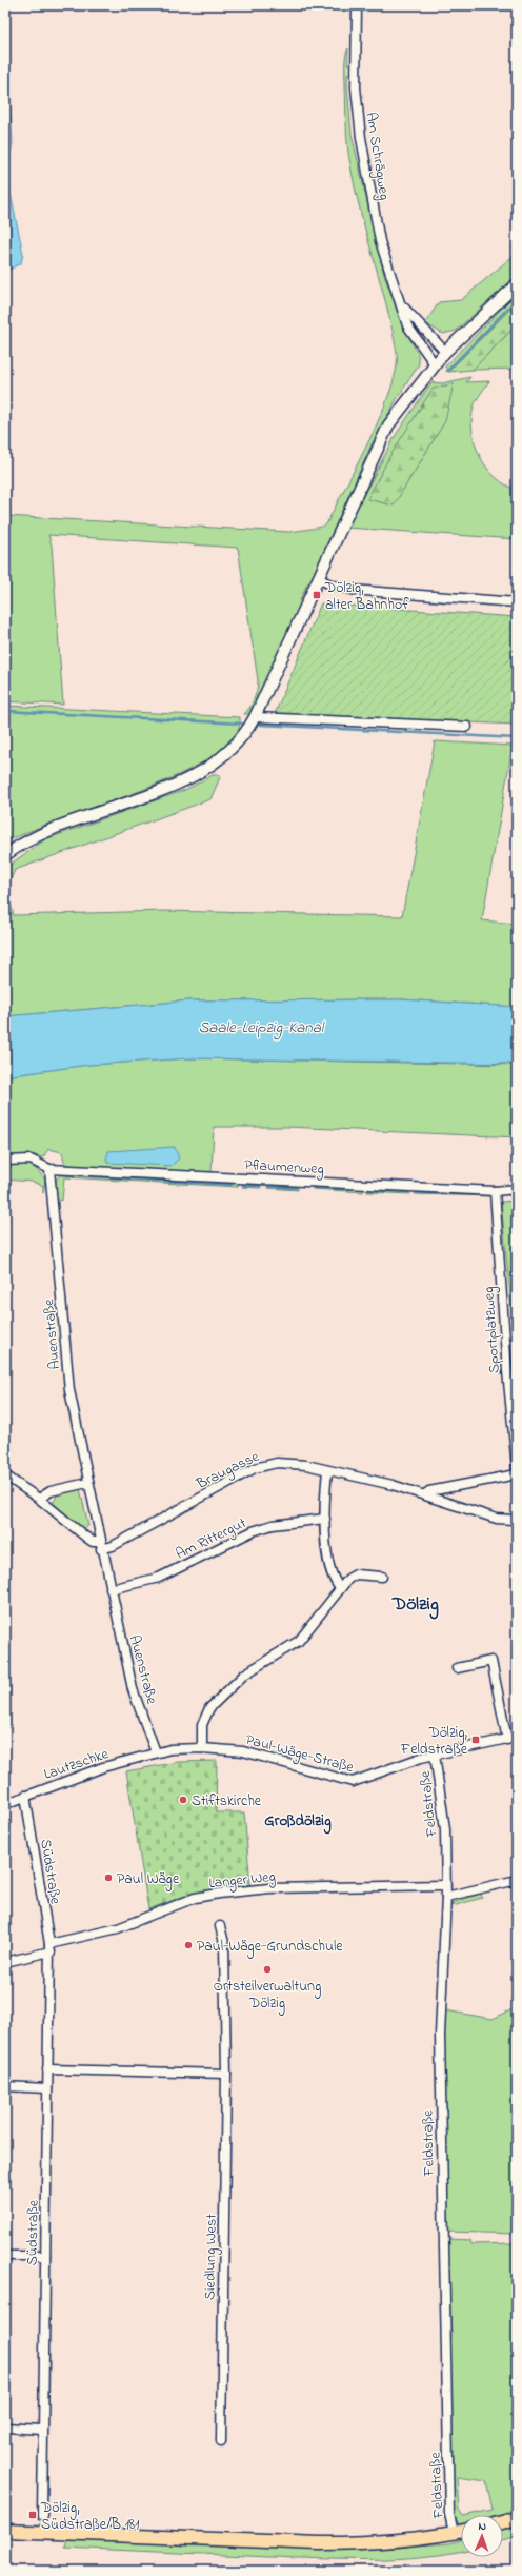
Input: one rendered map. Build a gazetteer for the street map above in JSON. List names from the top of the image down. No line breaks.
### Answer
{"streets":{"street":["Am Schrägweg","Pflaumenweg","Sportplatzweg","Auenstraße","Braugasse","Am Rittergut","Paul-Wäge-Straße","Lautzschke","Feldstraße","Südstraße","Langer Weg","Siedlung West"]},"crossings":[["Pflaumenweg","Sportplatzweg"],["Pflaumenweg","Auenstraße"],["Auenstraße","Braugasse"],["Auenstraße","Am Rittergut"],["Auenstraße","Paul-Wäge-Straße"],["Auenstraße","Lautzschke"],["Paul-Wäge-Straße","Lautzschke"],["Paul-Wäge-Straße","Feldstraße"],["Lautzschke","Südstraße"],["Feldstraße","Langer Weg"],["Südstraße","Langer Weg"]],"districts":["Dölzig","Großdölzig"],"water":["Saale-Leipzig-Kanal"],"places":{"transit":["Dölzig, alter Bahnhof","Dölzig, Feldstraße","Dölzig, Südstraße/B 181"],"other":["Stiftskirche","Paul Wäge","Paul-Wäge-Grundschule","Ortsteilverwaltung Dölzig"]},"north":"top"}
